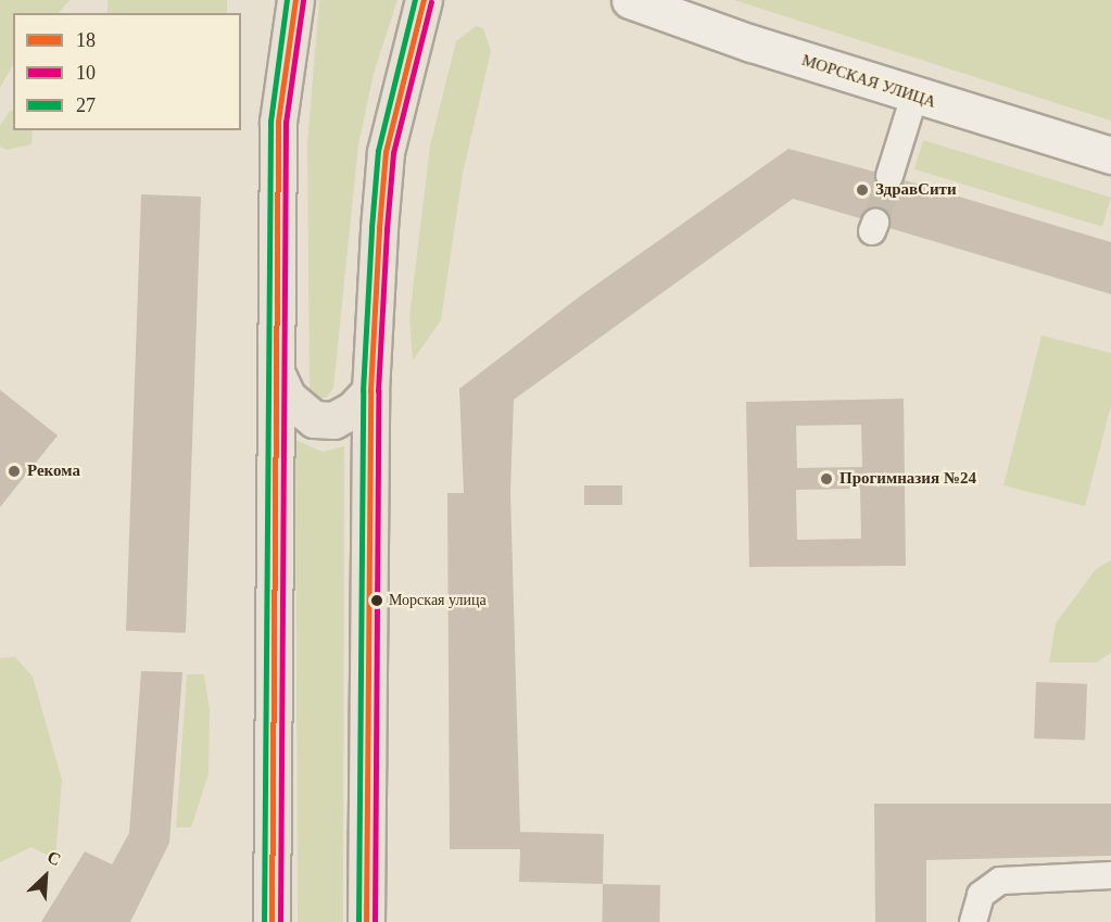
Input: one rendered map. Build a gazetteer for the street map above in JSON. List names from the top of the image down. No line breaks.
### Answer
{"streets":{"street":["МОРСКАЯ УЛИЦА"]},"places":["ЗдравСити","Рекома","Прогимназия №24","Морская улица"],"lines":["transit line 18","transit line 27","transit line 10"],"legend":["18","10","27"],"north":"top right"}
